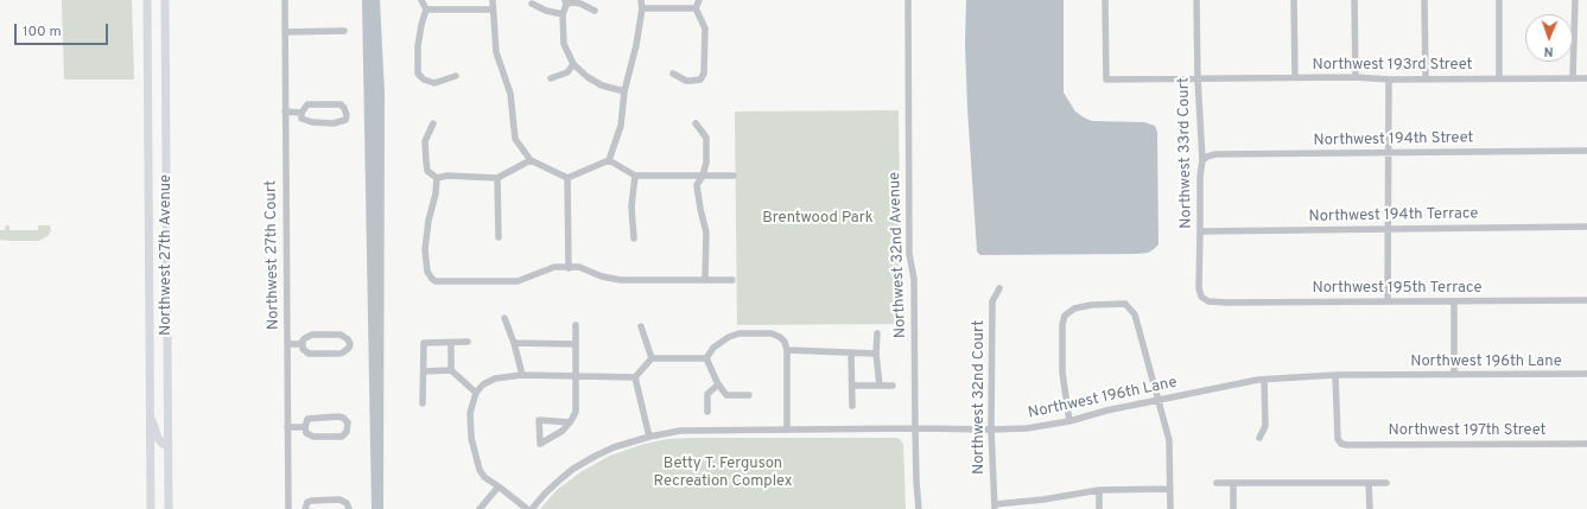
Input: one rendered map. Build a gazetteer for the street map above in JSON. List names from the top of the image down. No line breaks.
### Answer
{"streets":{"main road":["Northwest 27th Avenue"],"street":["Northwest 193rd Street","Northwest 194th Street","Northwest 33rd Court","Northwest 194th Terrace","Northwest 27th Court","Northwest 32nd Avenue","Northwest 195th Terrace","Northwest 196th Lane","Northwest 32nd Court","Northwest 197th Street"]},"crossings":[["Northwest 193rd Street","Northwest 33rd Court"],["Northwest 194th Street","Northwest 33rd Court"],["Northwest 33rd Court","Northwest 194th Terrace"],["Northwest 33rd Court","Northwest 195th Terrace"],["Northwest 32nd Avenue","Northwest 196th Lane"],["Northwest 196th Lane","Northwest 32nd Court"],["Northwest 196th Lane","Northwest 197th Street"]],"parks":["Brentwood Park","Betty T. Ferguson Recreation Complex"],"scale_bar":"100 m","north":"bottom"}
